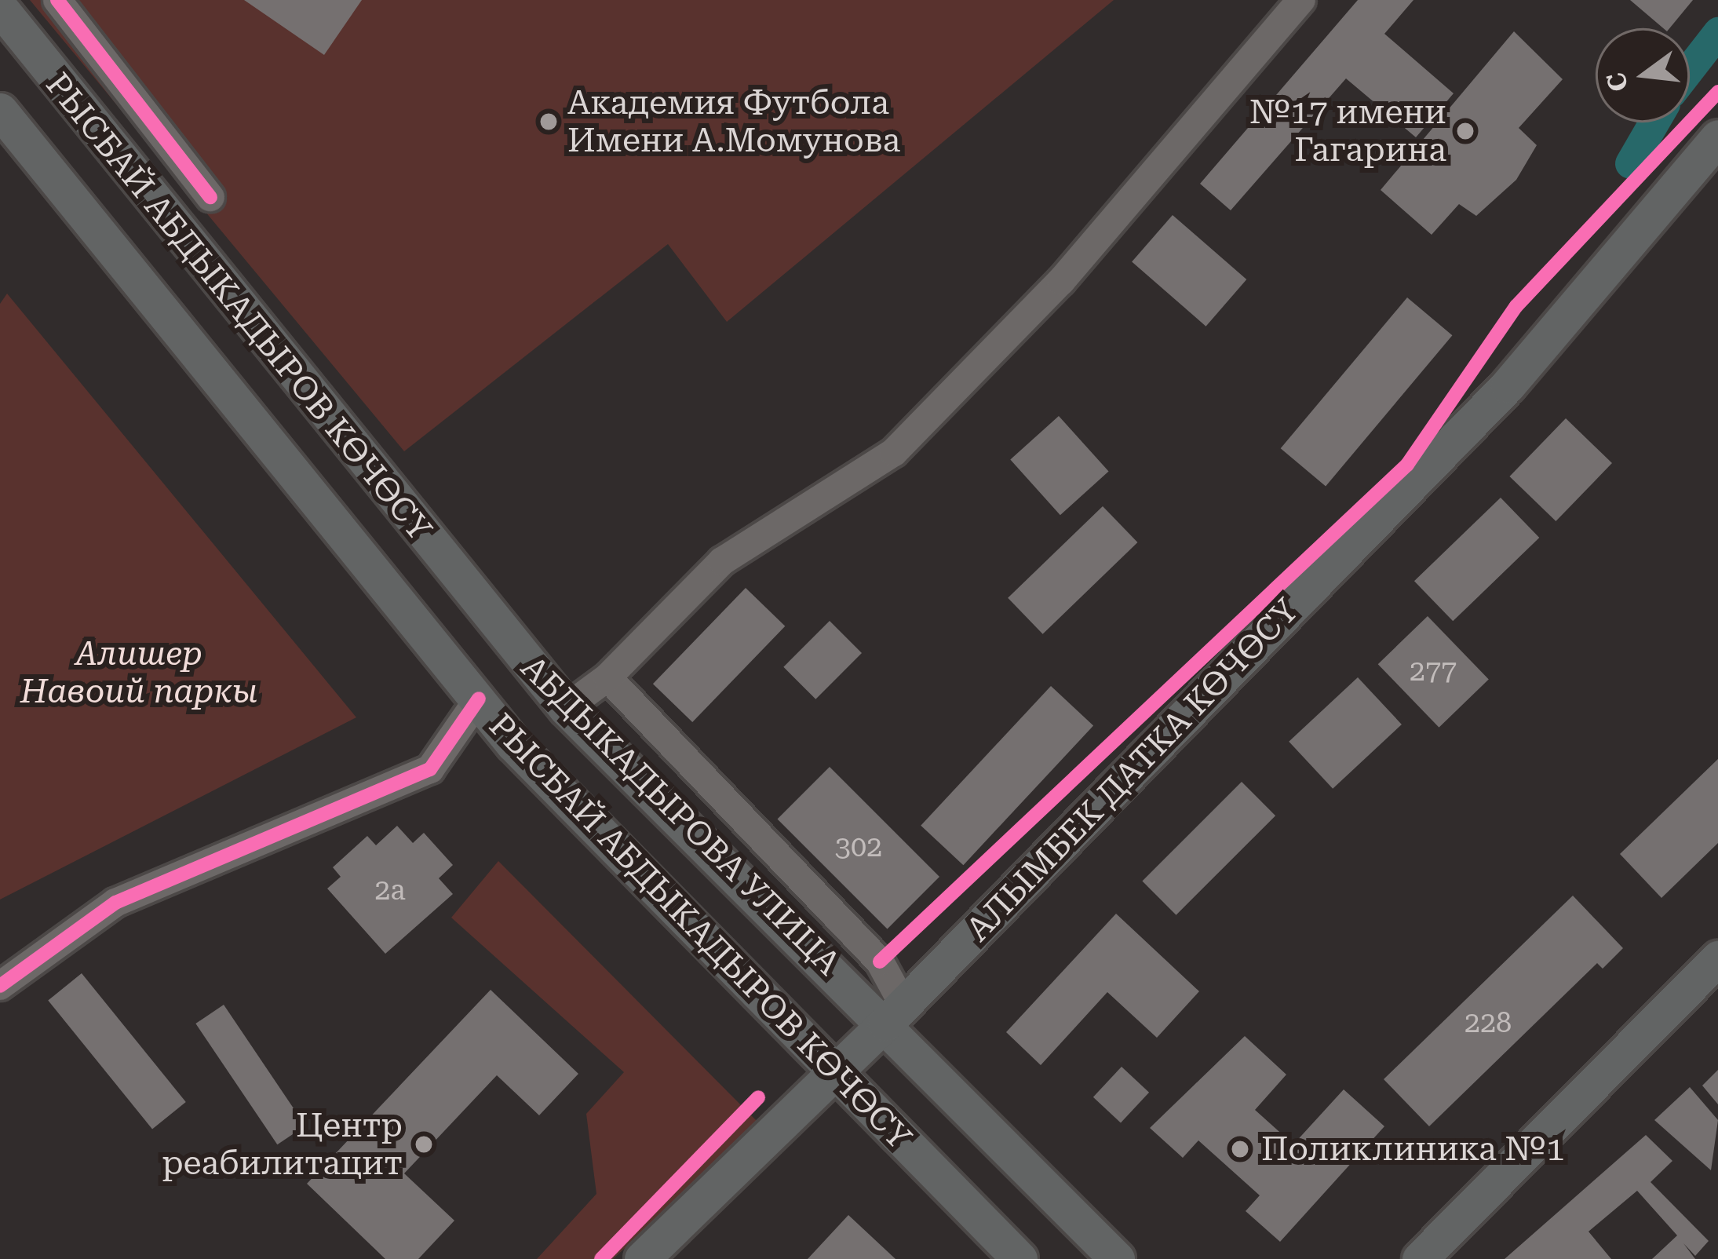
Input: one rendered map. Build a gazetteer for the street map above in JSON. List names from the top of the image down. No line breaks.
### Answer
{"streets":{"main road":["РЫСБАЙ АБДЫКАДЫРОВ КӨЧӨСҮ","АЛЫМБЕК ДАТКА КӨЧӨСҮ","АБДЫКАДЫРОВА УЛИЦА"]},"crossings":[["РЫСБАЙ АБДЫКАДЫРОВ КӨЧӨСҮ","АЛЫМБЕК ДАТКА КӨЧӨСҮ"],["РЫСБАЙ АБДЫКАДЫРОВ КӨЧӨСҮ","АБДЫКАДЫРОВА УЛИЦА"],["АЛЫМБЕК ДАТКА КӨЧӨСҮ","АБДЫКАДЫРОВА УЛИЦА"]],"parks":["Алишер Навоий паркы"],"places":["Академия Футбола Имени А.Момунова","№17 имени Гагарина","Центр реабилитацит","Поликлиника №1"],"house_numbers":["277","302","2а","228"],"north":"left"}
